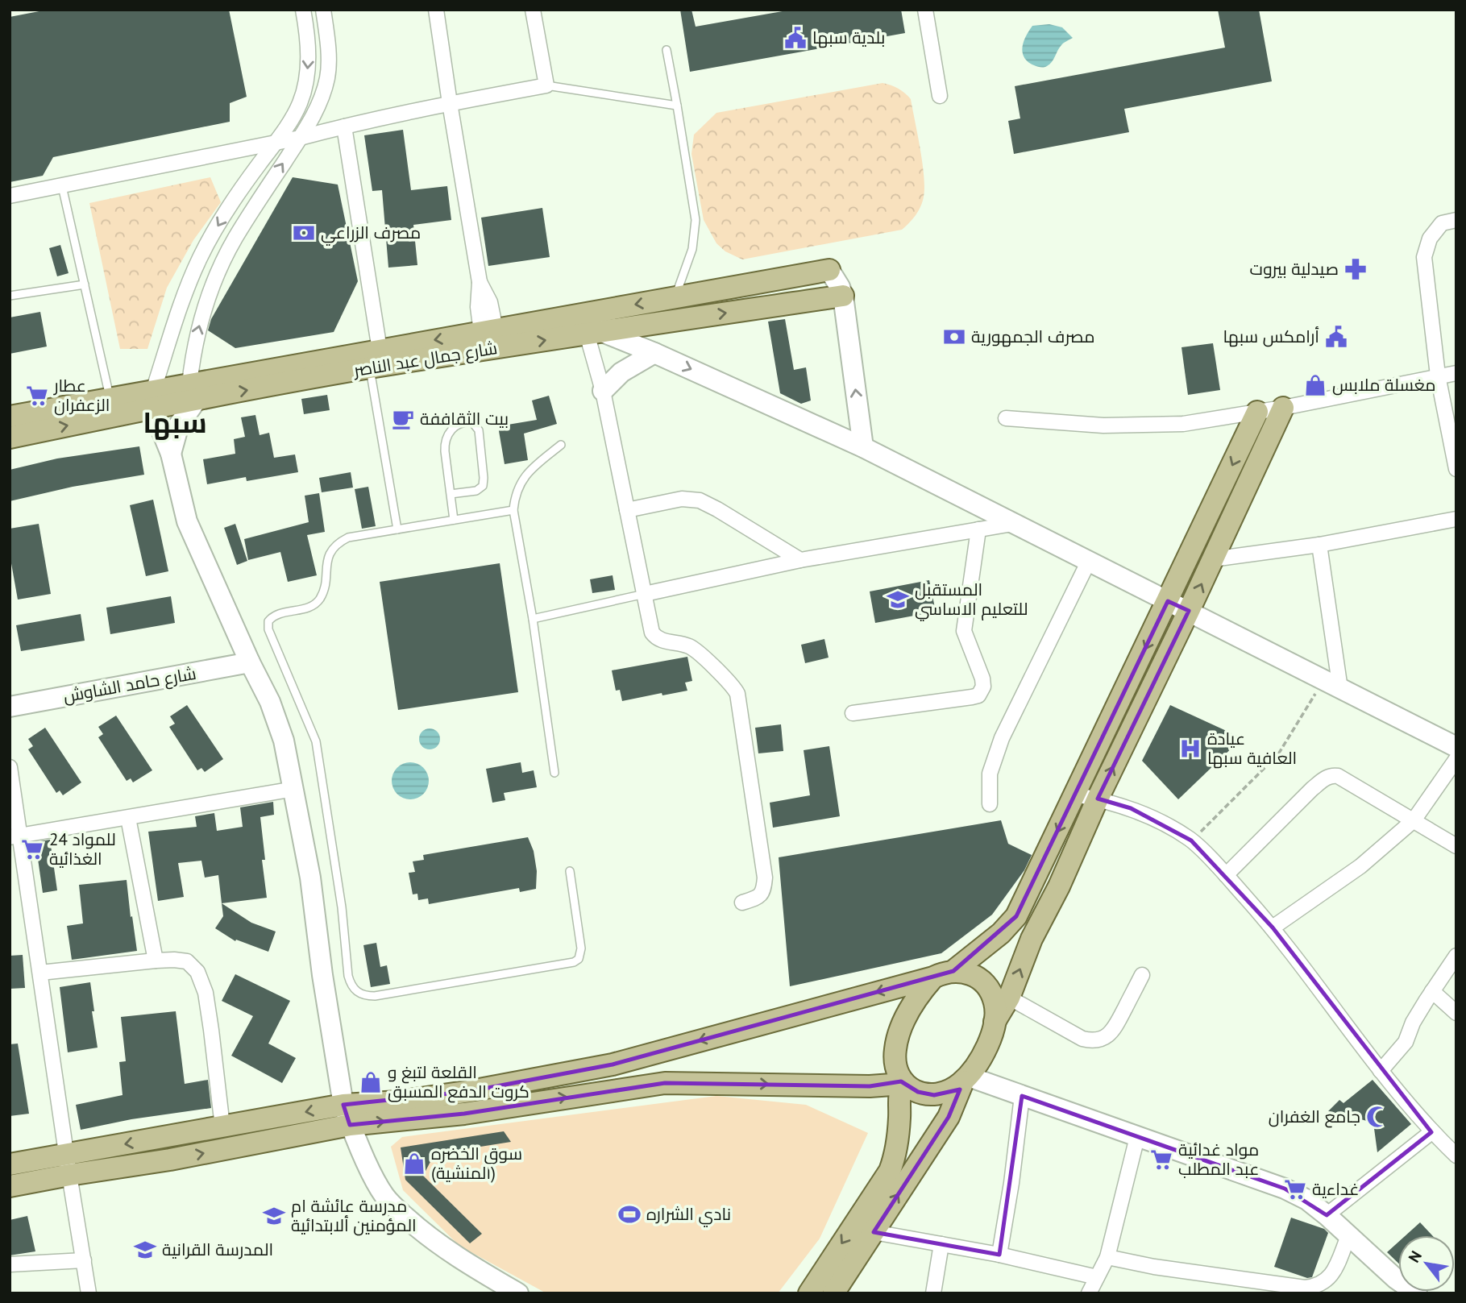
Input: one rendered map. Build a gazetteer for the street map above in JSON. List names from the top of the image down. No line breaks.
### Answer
{"streets":{"main road":["شارع جمال عبد الناصر"],"street":["شارع حامد الشاوش"]},"districts":["سبها"],"places":{"public building":["بلدية سبها","أرامكس سبها"],"bank":["مصرف الزراعي","مصرف الجمهورية"],"pharmacy":["صيدلية بيروت"],"shop":["مغسلة ملابس","القلعة لتبغ و كروت الدفع المسبق","سوق الخضره (المنشية)"],"supermarket":["عطار الزعفران","24 للمواد الغذائية","مواد غدائية عبد المطلب","غداءية"],"cafe":["بيت الثقاففة"],"school or university":["المستقبل للتعليم الاساسي","مدرسة عائشة ام المؤمنين ألابتدائية","المدرسة القرانية"],"hospital":["عيادة العافية سبها"],"mosque":["جامع الغفران"],"sports":["نادي الشراره"]},"north":"top left"}
